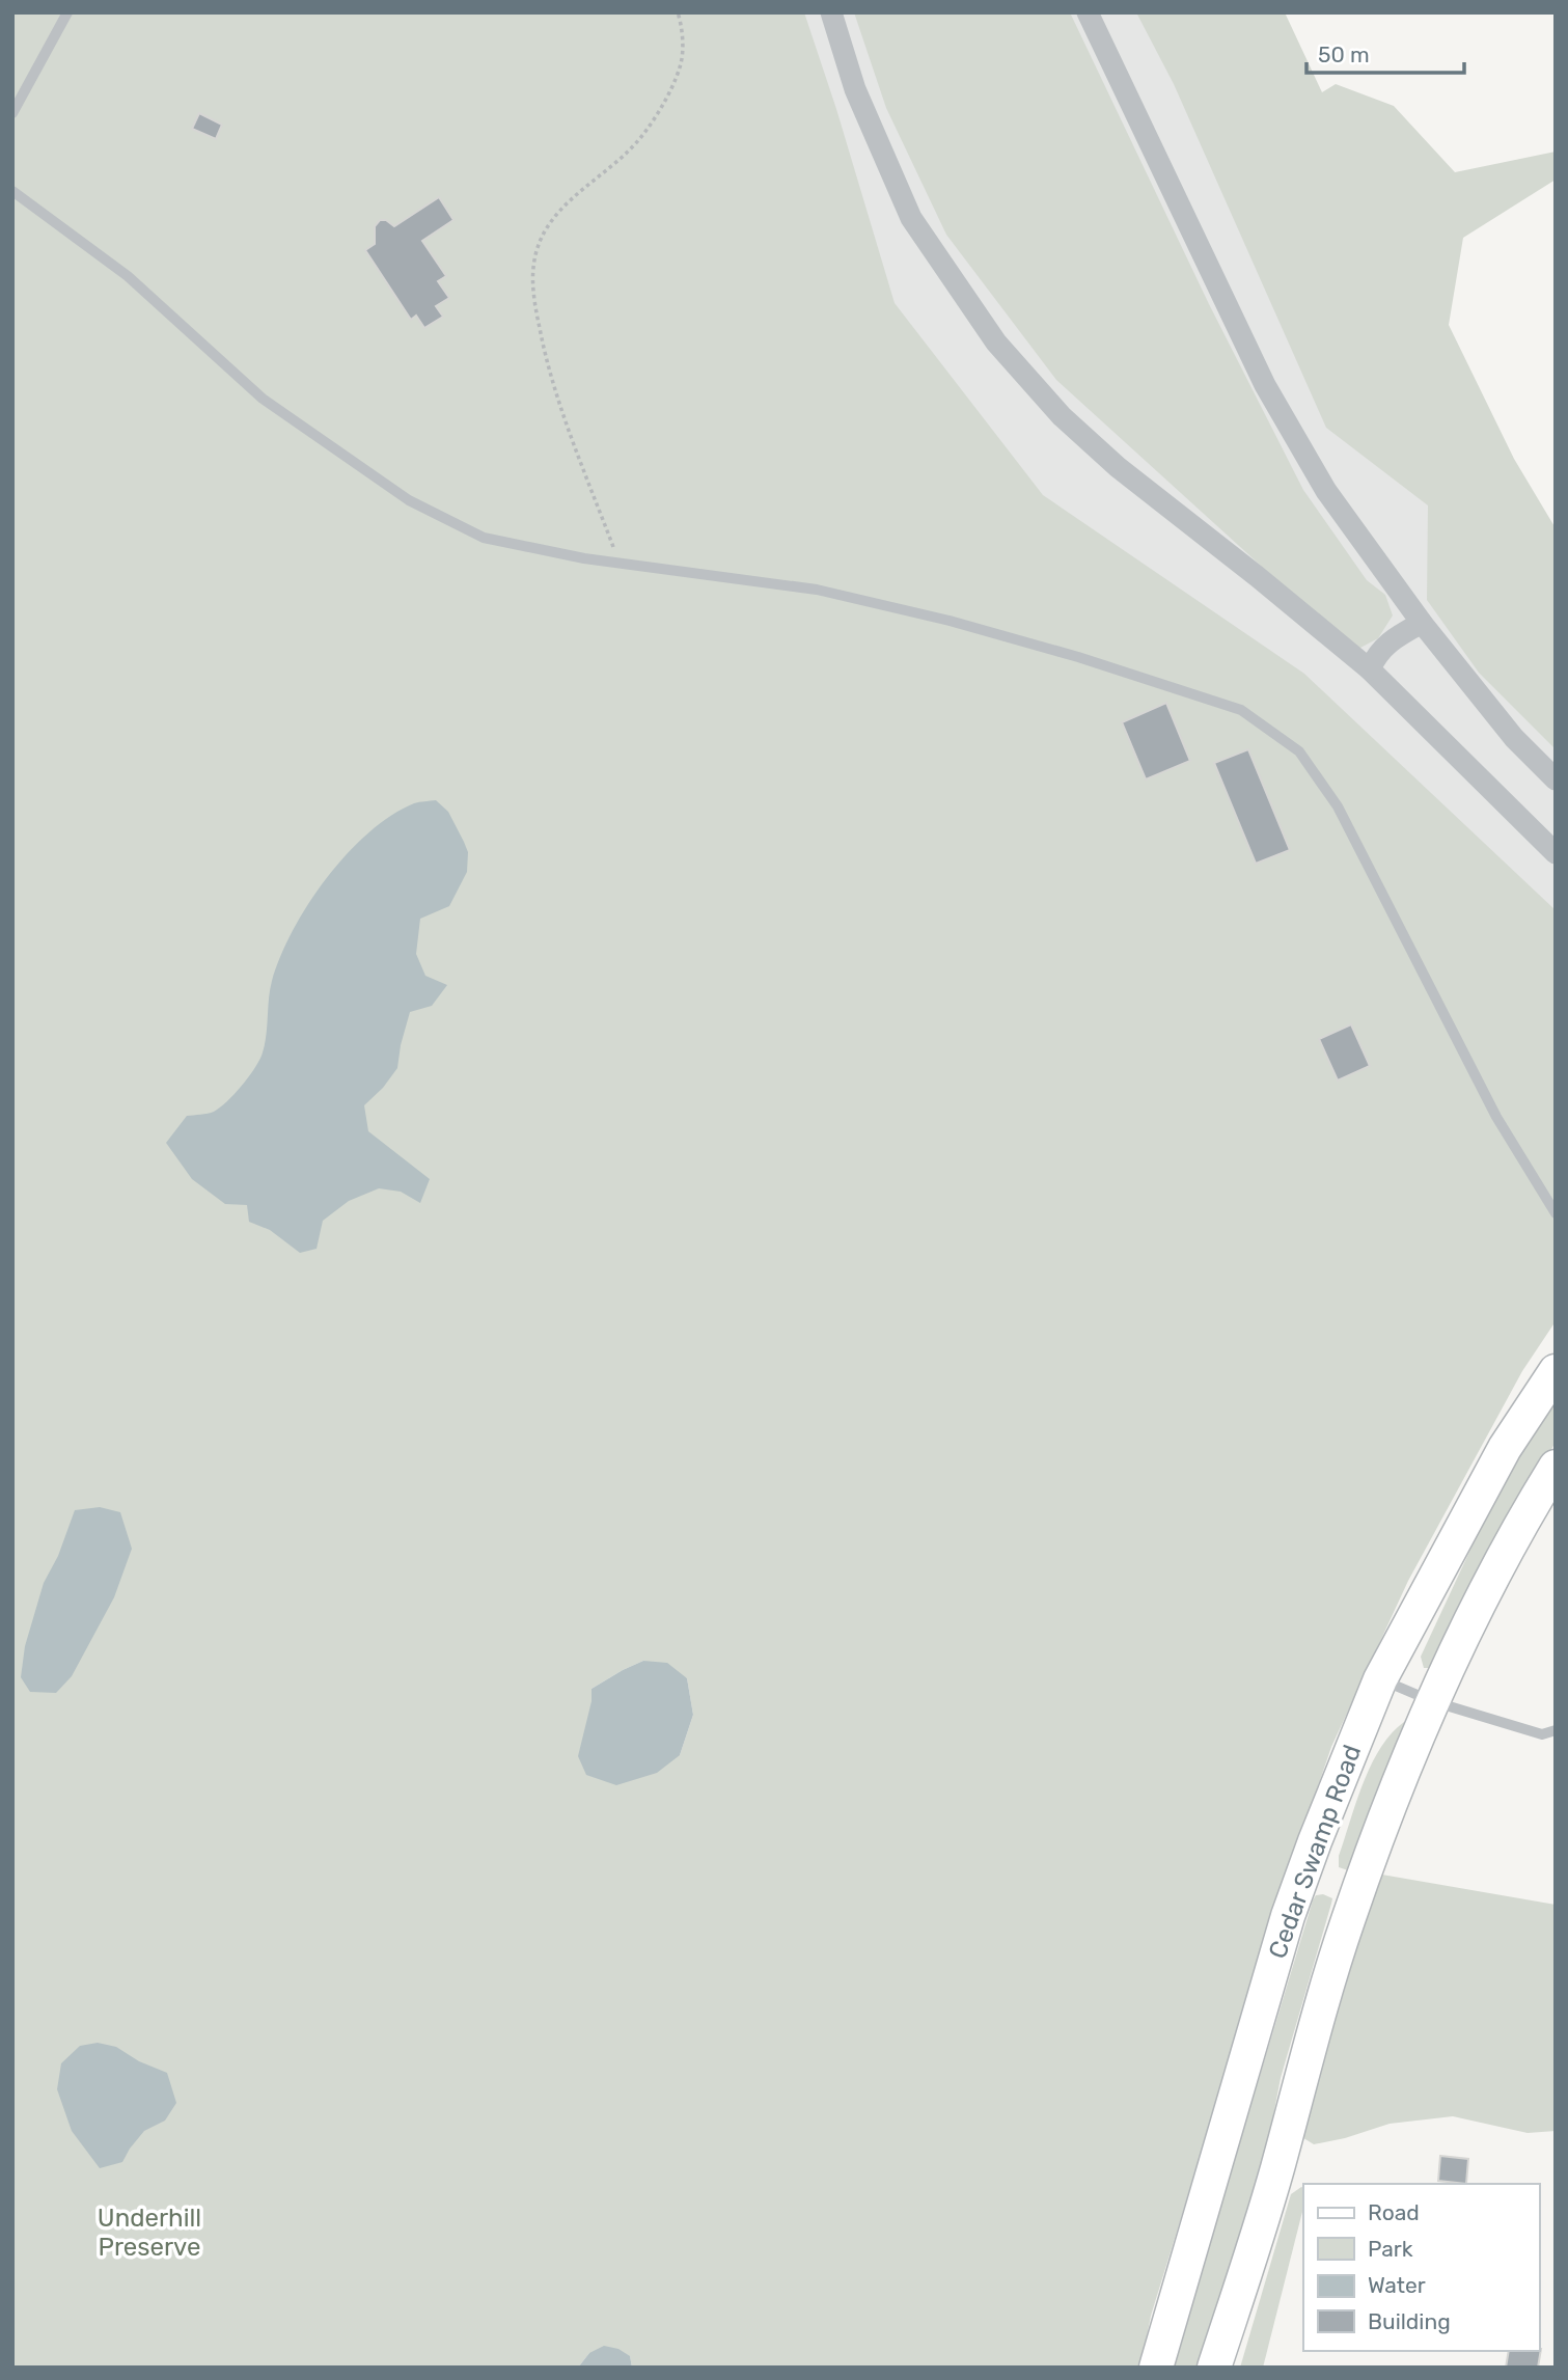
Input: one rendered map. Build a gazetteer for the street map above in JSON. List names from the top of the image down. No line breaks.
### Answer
{"streets":{"main road":["Cedar Swamp Road"]},"parks":["Underhill Preserve"],"legend":["Road","Park","Water","Building"],"scale_bar":"50 m"}
